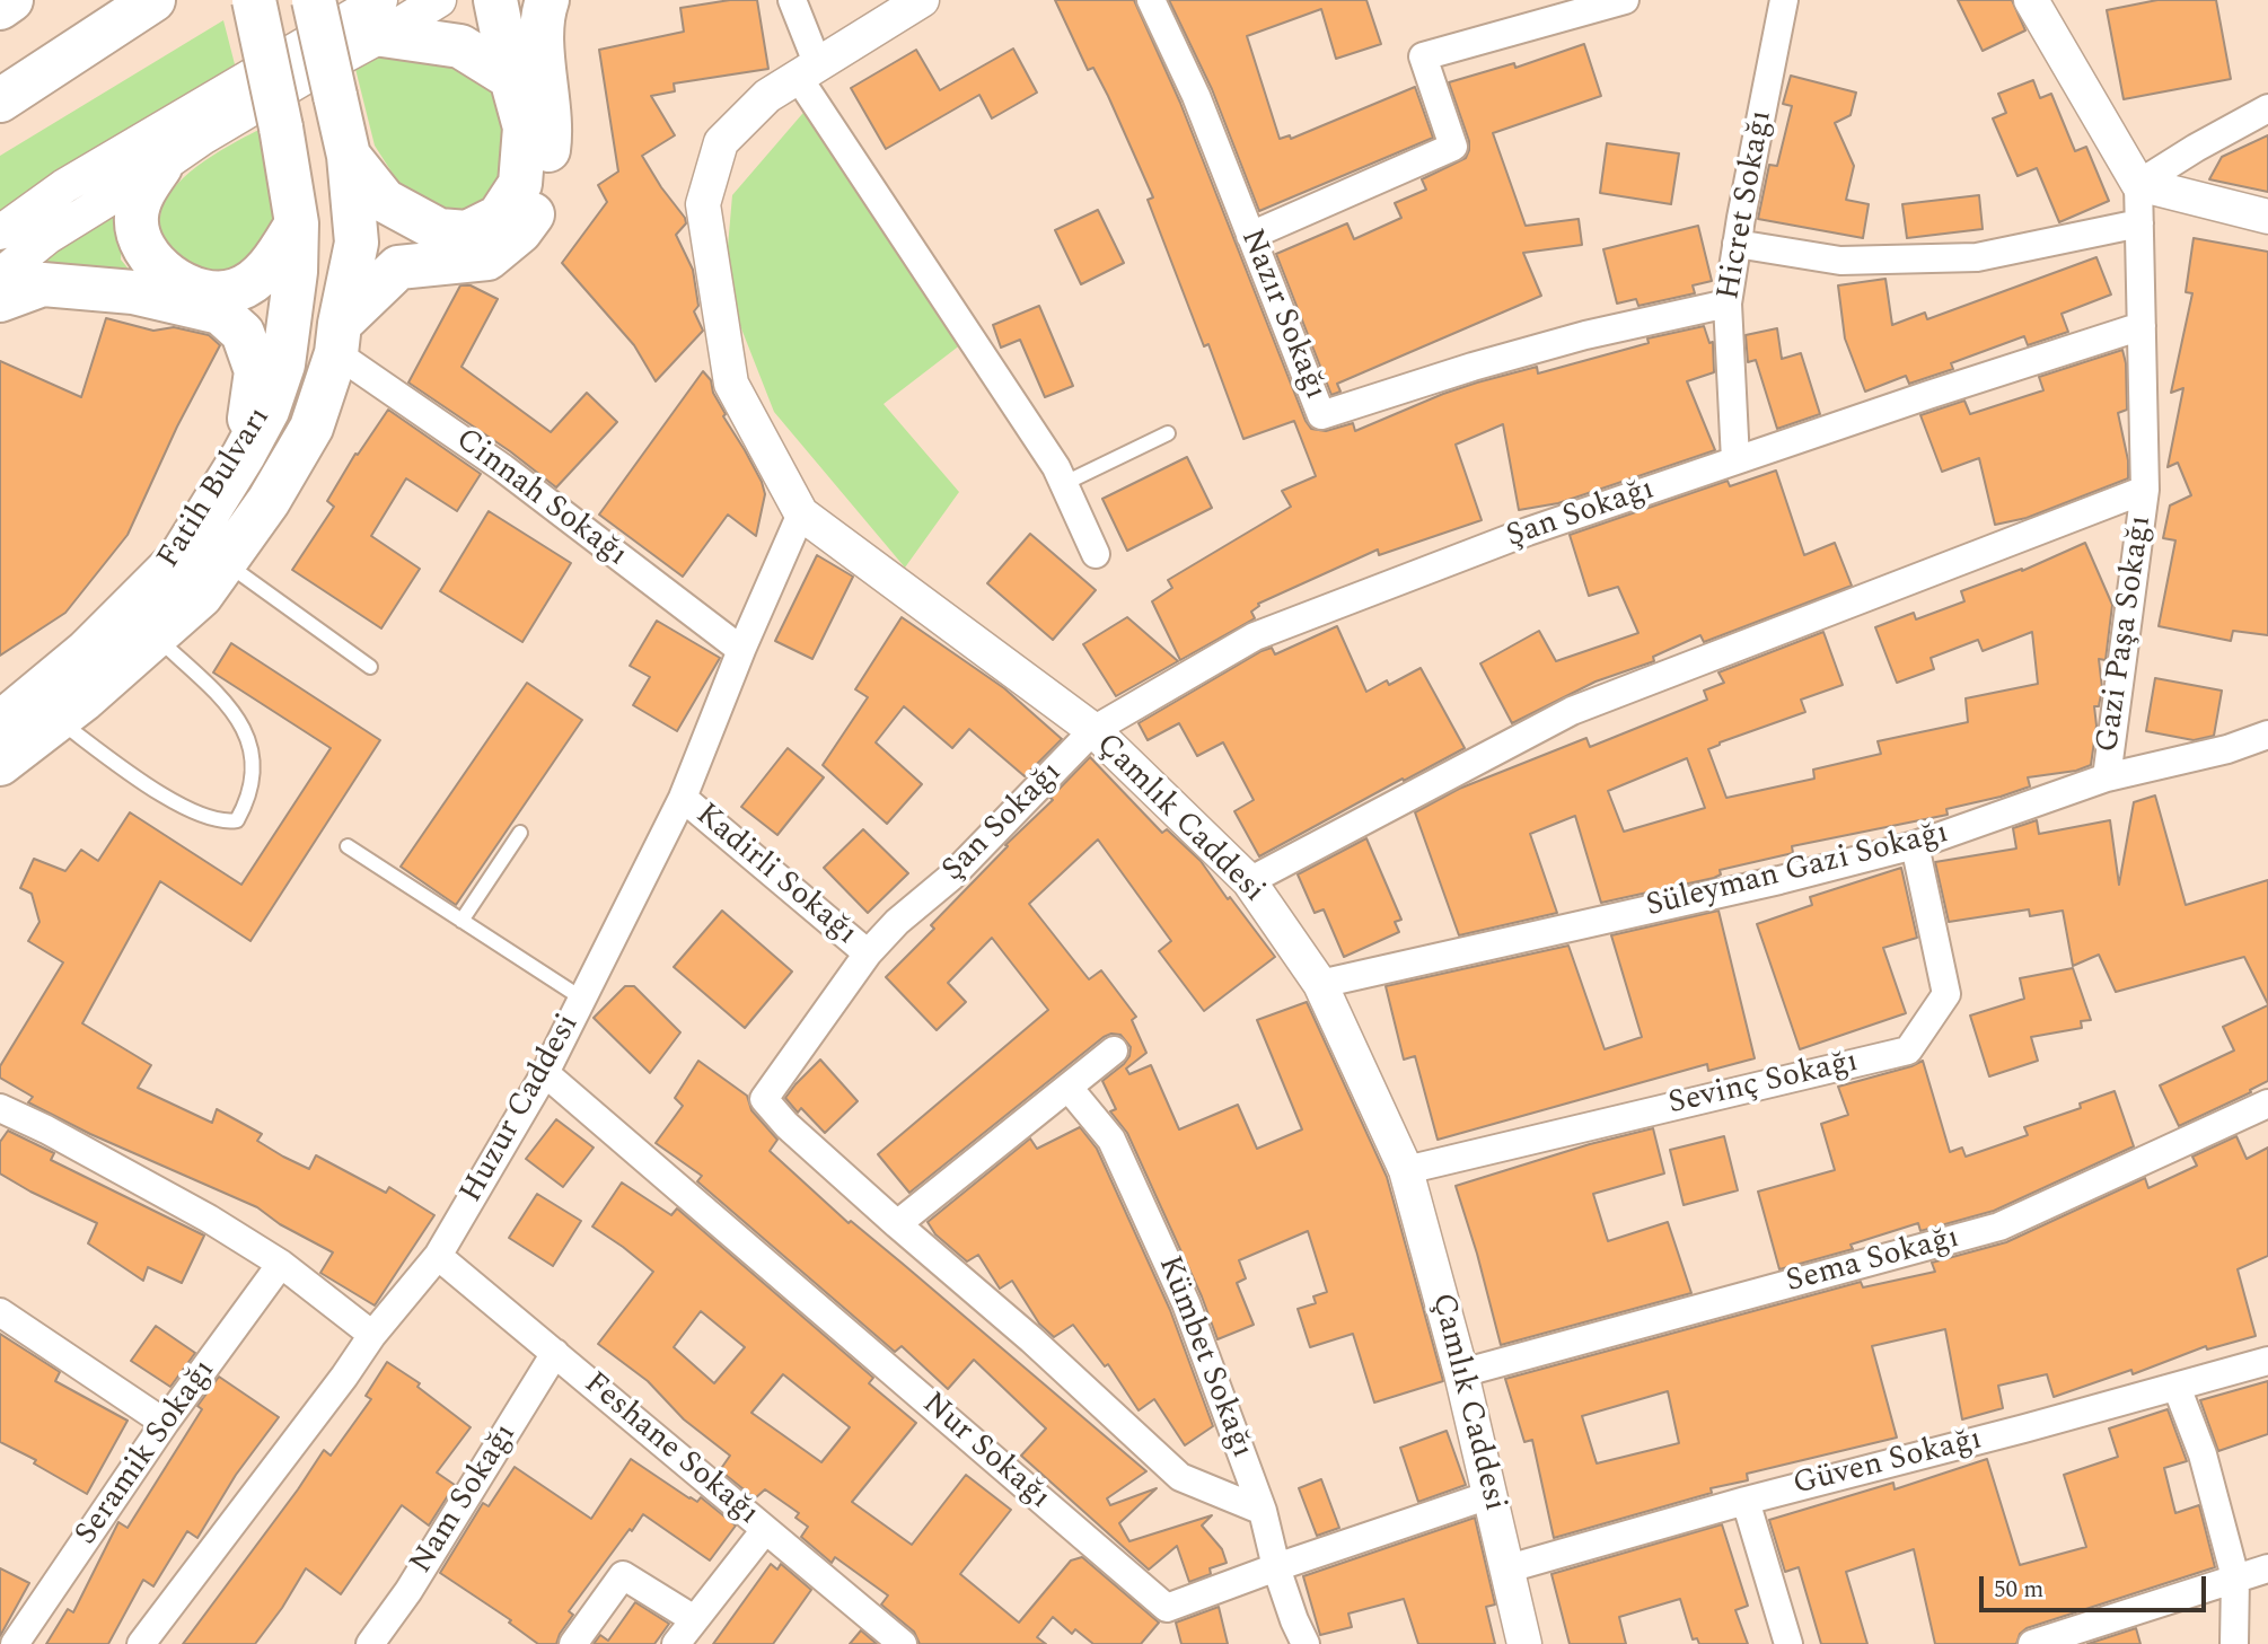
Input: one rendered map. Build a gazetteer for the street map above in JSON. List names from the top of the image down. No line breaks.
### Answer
{"streets":{"main road":["Fatih Bulvarı"],"street":["Hicret Sokağı","Nazır Sokağı","Cinnah Sokağı","Şan Sokağı","Gazi Paşa Sokağı","Çamlık Caddesi","Süleyman Gazi Sokağı","Kadirli Sokağı","Sevinç Sokağı","Huzur Caddesi","Sema Sokağı","Kümbet Sokağı","Feshane Sokağı","Nur Sokağı","Seramik Sokağı","Güven Sokağı","Nam Sokağı"]},"crossings":[["Hicret Sokağı","Nazır Sokağı"],["Hicret Sokağı","Şan Sokağı"],["Fatih Bulvarı","Cinnah Sokağı"],["Cinnah Sokağı","Huzur Caddesi"],["Şan Sokağı","Gazi Paşa Sokağı"],["Şan Sokağı","Çamlık Caddesi"],["Şan Sokağı","Kadirli Sokağı"],["Şan Sokağı","Kümbet Sokağı"],["Gazi Paşa Sokağı","Süleyman Gazi Sokağı"],["Çamlık Caddesi","Süleyman Gazi Sokağı"],["Çamlık Caddesi","Sevinç Sokağı"],["Çamlık Caddesi","Huzur Caddesi"],["Çamlık Caddesi","Sema Sokağı"],["Çamlık Caddesi","Nur Sokağı"],["Çamlık Caddesi","Güven Sokağı"],["Süleyman Gazi Sokağı","Sevinç Sokağı"],["Kadirli Sokağı","Huzur Caddesi"],["Huzur Caddesi","Feshane Sokağı"],["Huzur Caddesi","Nur Sokağı"],["Kümbet Sokağı","Nur Sokağı"],["Feshane Sokağı","Nam Sokağı"]],"scale_bar":"50 m"}
